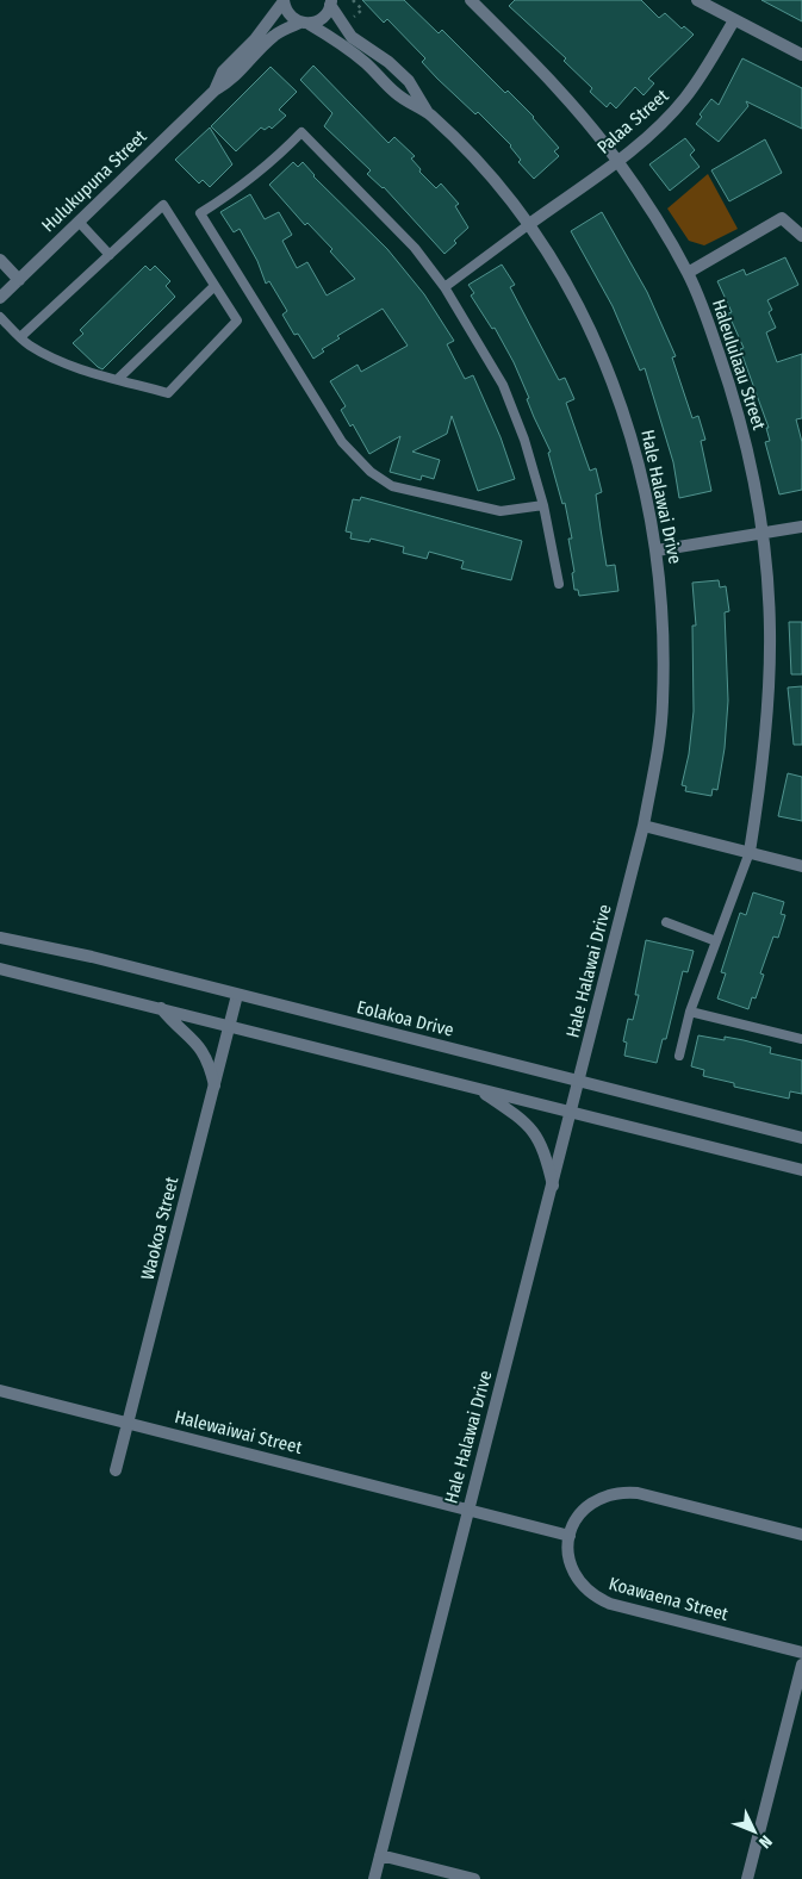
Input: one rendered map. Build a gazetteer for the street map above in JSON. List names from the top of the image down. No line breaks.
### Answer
{"streets":{"street":["Palaa Street","Hulukupuna Street","Haleululaau Street","Hale Halawai Drive","Eolakoa Drive","Waokoa Street","Halewaiwai Street","Koawaena Street"]},"crossings":[["Palaa Street","Haleululaau Street"],["Palaa Street","Hale Halawai Drive"],["Hulukupuna Street","Hale Halawai Drive"],["Hale Halawai Drive","Eolakoa Drive"],["Hale Halawai Drive","Halewaiwai Street"],["Eolakoa Drive","Waokoa Street"],["Waokoa Street","Halewaiwai Street"]],"north":"bottom right"}
